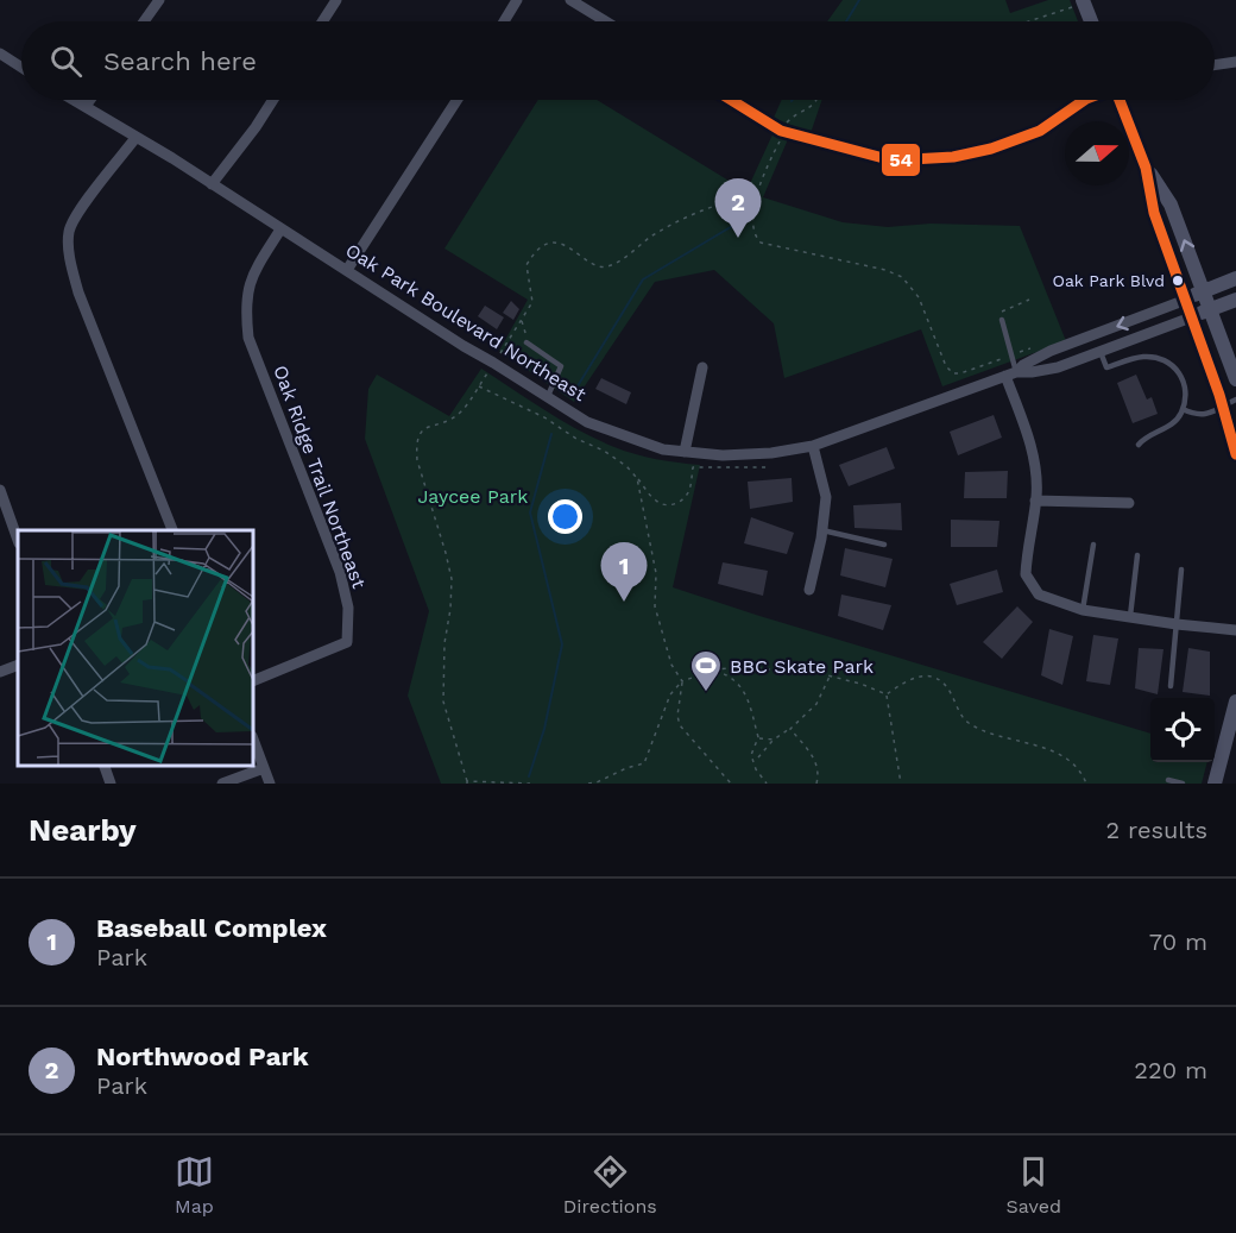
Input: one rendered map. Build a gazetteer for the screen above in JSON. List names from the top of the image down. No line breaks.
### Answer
{"streets":{"street":["Oak Park Boulevard Northeast","Oak Ridge Trail Northeast"]},"crossings":[["Oak Park Boulevard Northeast","Oak Ridge Trail Northeast"]],"parks":["Jaycee Park"],"places":{"other":["Oak Park Blvd"],"sports":["BBC Skate Park"]},"lines":["transit line 54"],"north":"right","page":{"search":"Search here","pins":["2","1"],"heading":["Nearby","2 results"],"list":[{"mark":"1","name":"Baseball Complex","note":"Park","value":"70 m"},{"mark":"2","name":"Northwood Park","note":"Park","value":"220 m"}],"nav":["Map","Directions","Saved"]}}
